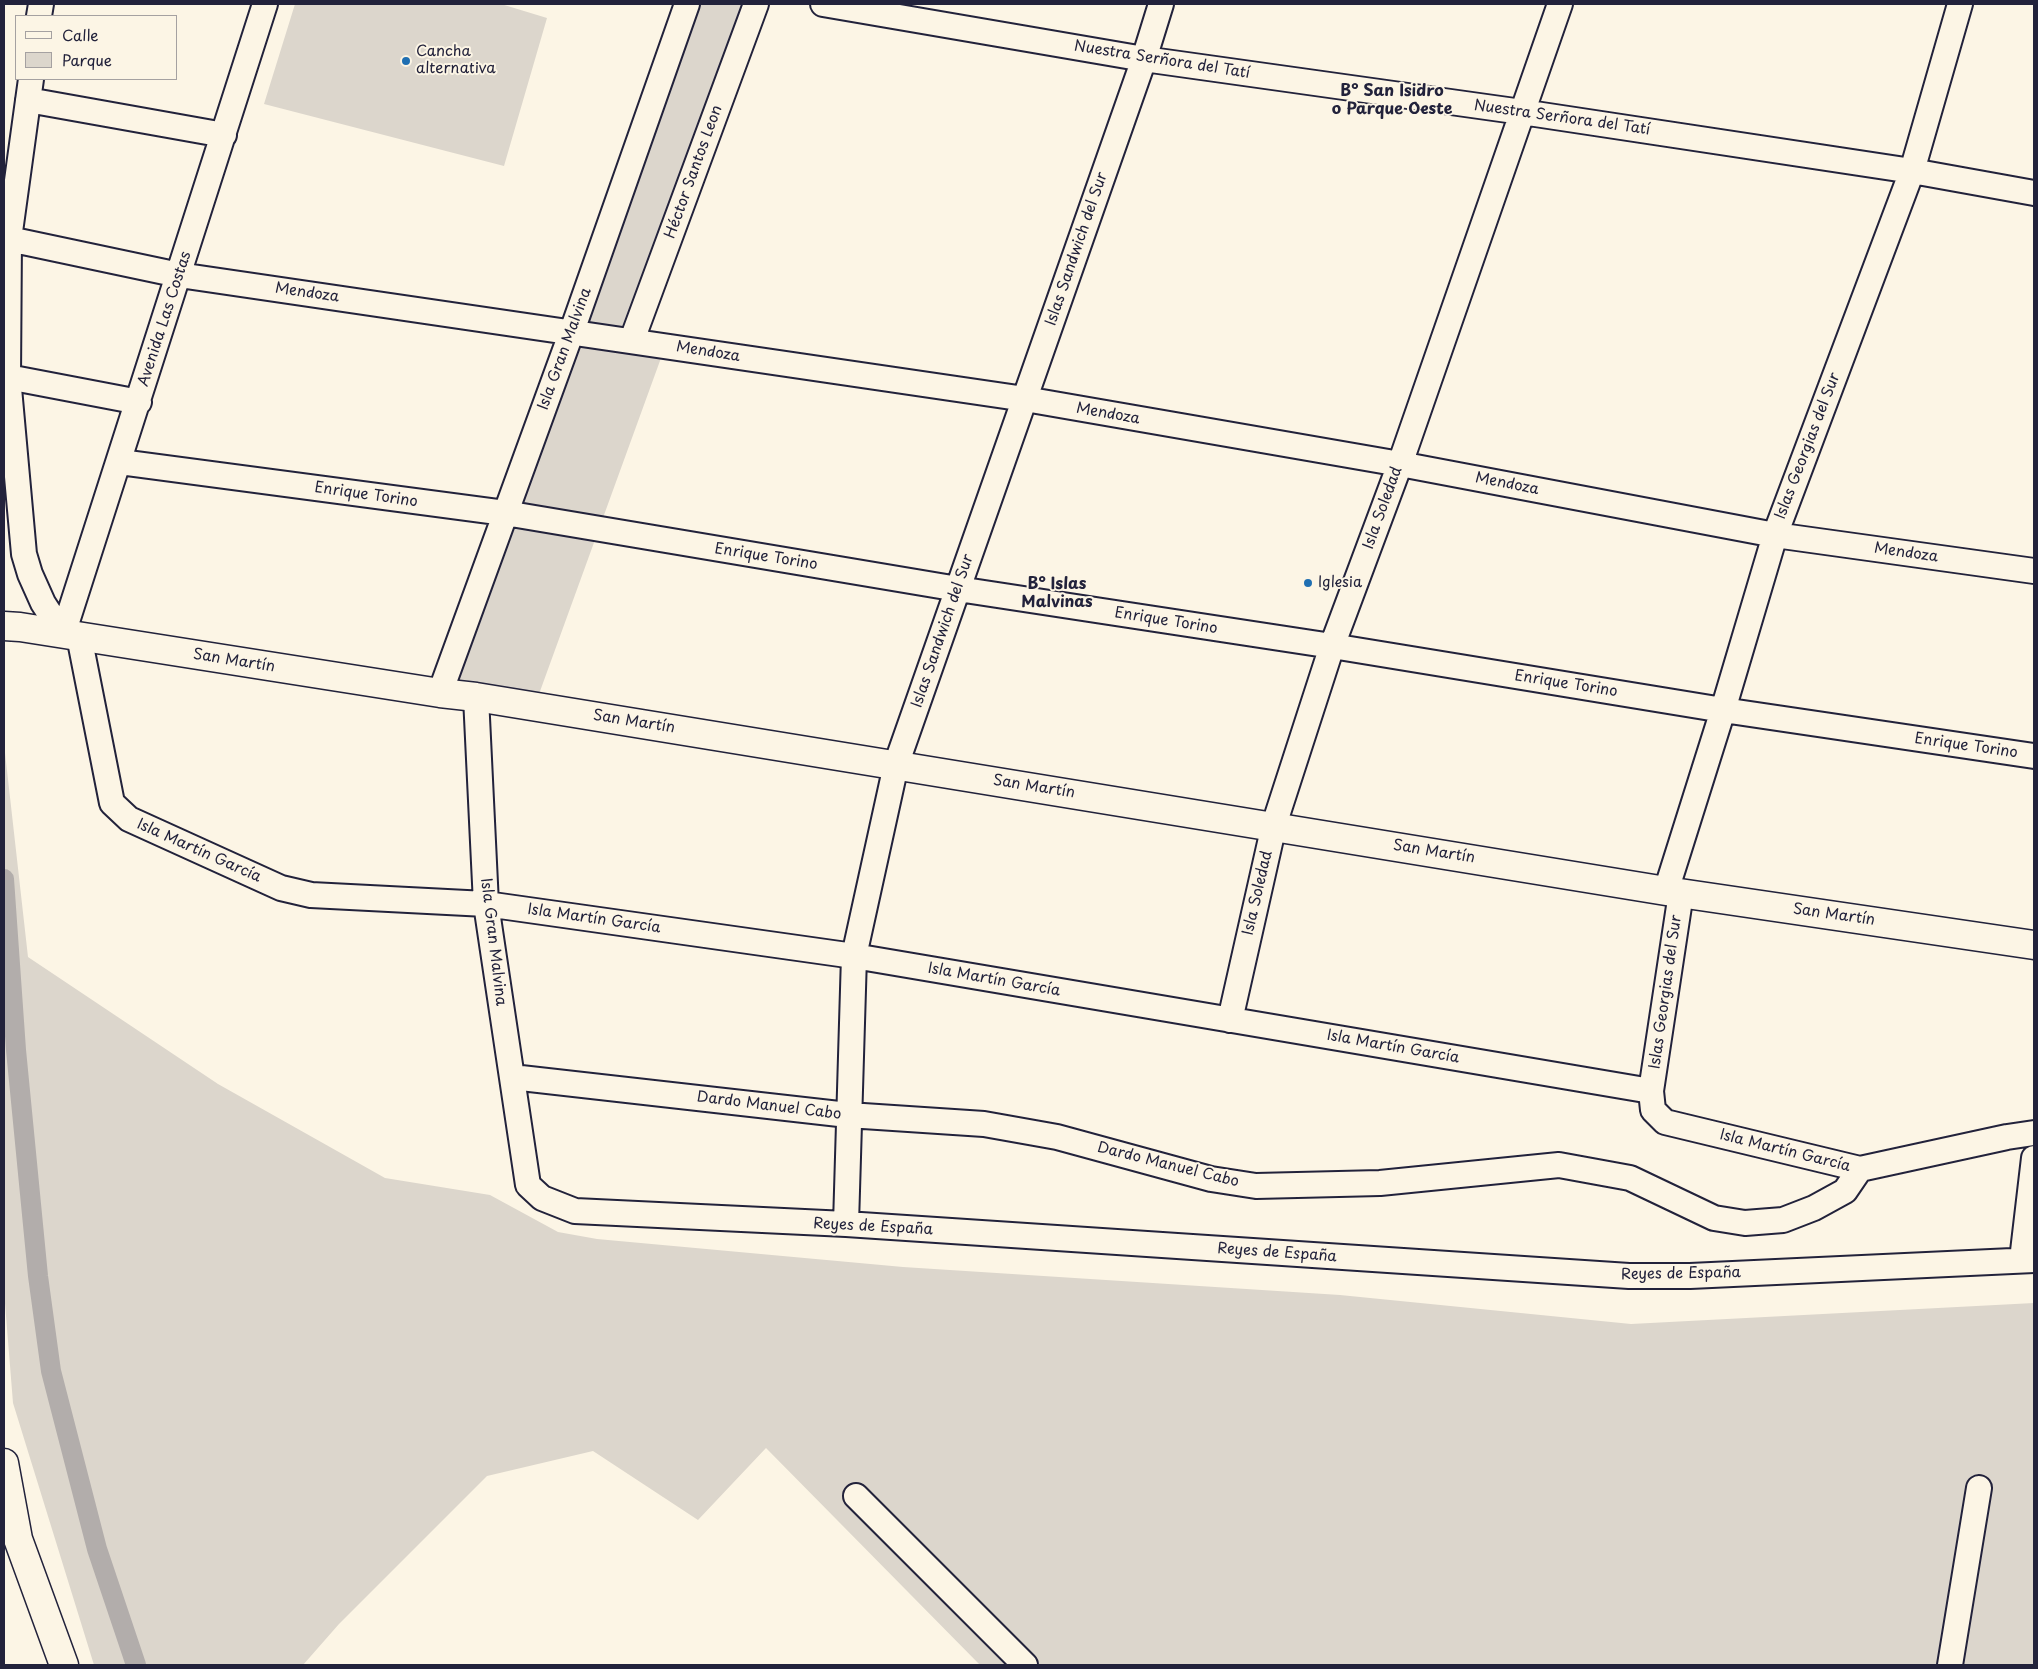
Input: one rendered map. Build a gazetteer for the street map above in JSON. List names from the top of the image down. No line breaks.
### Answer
{"streets":{"main road":["San Martín"],"street":["Nuestra Serñora del Tatí","Héctor Santos Leon","Islas Sandwich del Sur","Mendoza","Avenida Las Costas","Isla Gran Malvina","Islas Georgias del Sur","Enrique Torino","Isla Soledad","Isla Martín García","Dardo Manuel Cabo","Reyes de España"]},"crossings":[["Nuestra Serñora del Tatí","Islas Sandwich del Sur"],["Nuestra Serñora del Tatí","Islas Georgias del Sur"],["Nuestra Serñora del Tatí","Isla Soledad"],["Héctor Santos Leon","Mendoza"],["Islas Sandwich del Sur","Mendoza"],["Islas Sandwich del Sur","Enrique Torino"],["Islas Sandwich del Sur","San Martín"],["Islas Sandwich del Sur","Isla Martín García"],["Islas Sandwich del Sur","Dardo Manuel Cabo"],["Islas Sandwich del Sur","Reyes de España"],["Mendoza","Avenida Las Costas"],["Mendoza","Isla Gran Malvina"],["Mendoza","Islas Georgias del Sur"],["Mendoza","Isla Soledad"],["Avenida Las Costas","Enrique Torino"],["Avenida Las Costas","San Martín"],["Avenida Las Costas","Isla Martín García"],["Isla Gran Malvina","Enrique Torino"],["Isla Gran Malvina","San Martín"],["Isla Gran Malvina","Isla Martín García"],["Isla Gran Malvina","Dardo Manuel Cabo"],["Isla Gran Malvina","Reyes de España"],["Islas Georgias del Sur","Enrique Torino"],["Islas Georgias del Sur","San Martín"],["Islas Georgias del Sur","Isla Martín García"],["Enrique Torino","Isla Soledad"],["Isla Soledad","San Martín"],["Isla Soledad","Isla Martín García"],["San Martín","Isla Martín García"],["Isla Martín García","Dardo Manuel Cabo"]],"districts":["B° San Isidro o Parque Oeste","B° Islas Malvinas"],"places":["Cancha alternativa","Iglesia"],"legend":["Calle","Parque"]}
